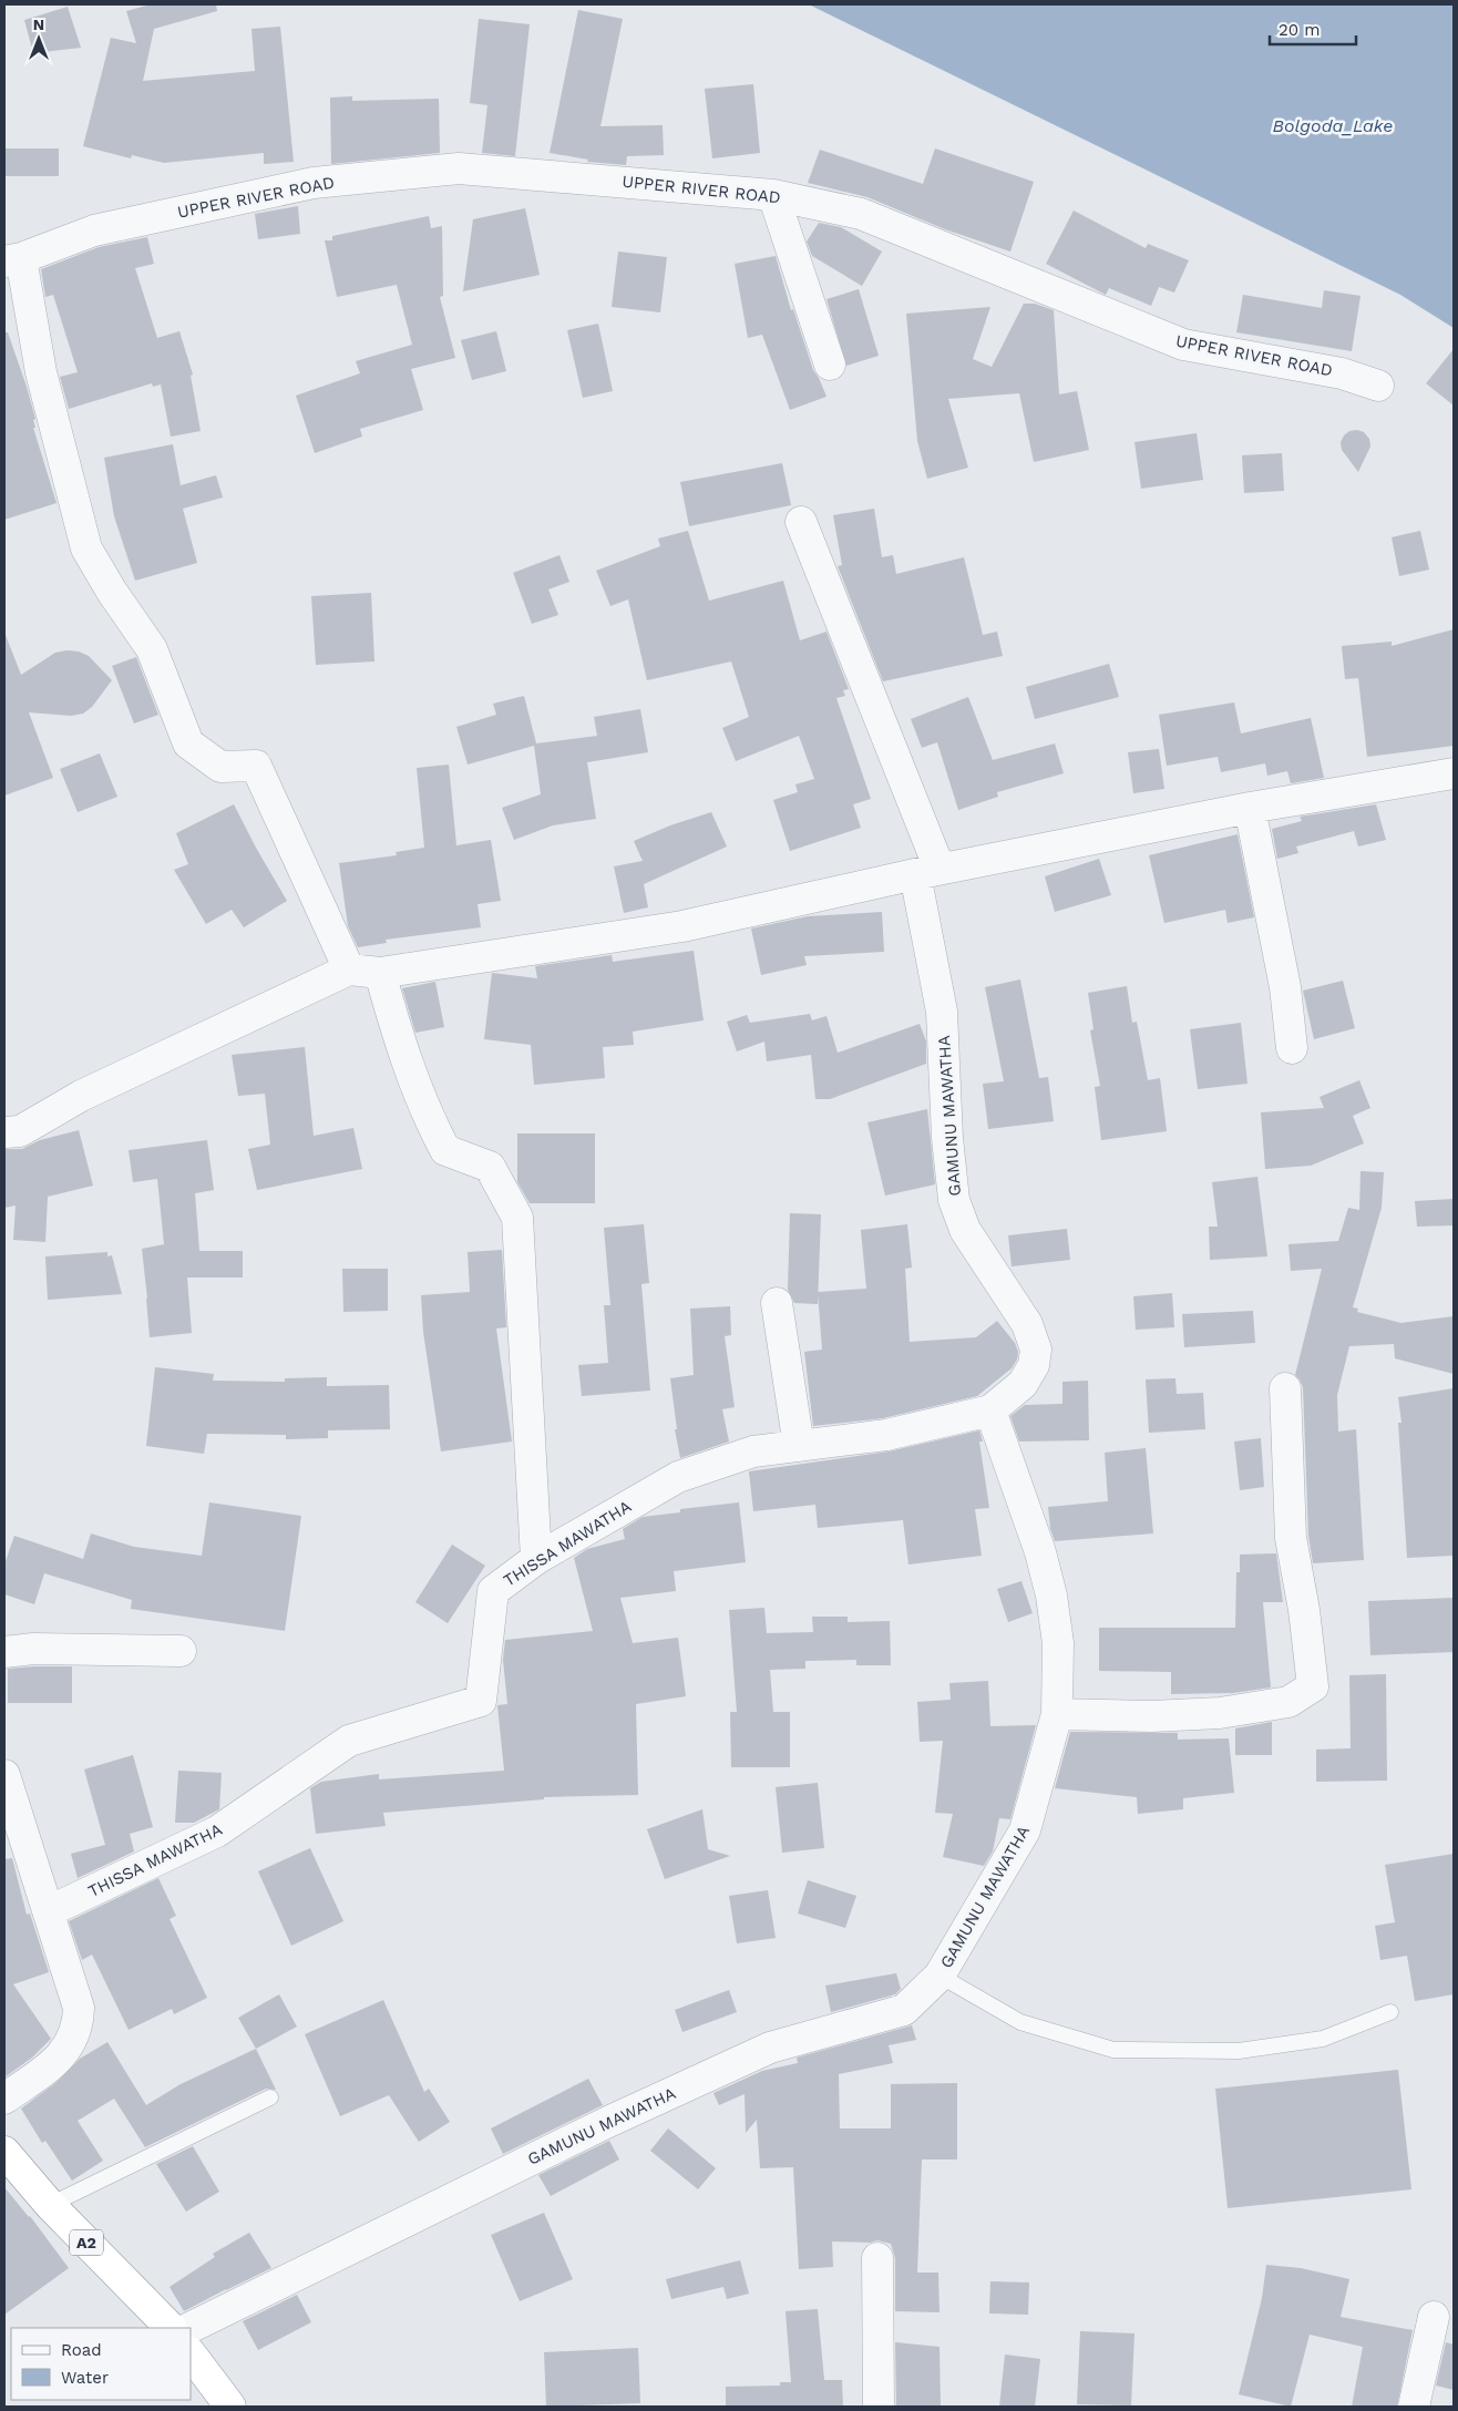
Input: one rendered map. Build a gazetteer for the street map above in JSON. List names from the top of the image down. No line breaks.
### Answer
{"streets":{"highway":["A2"],"street":["UPPER RIVER ROAD","GAMUNU MAWATHA","THISSA MAWATHA"]},"crossings":[["GAMUNU MAWATHA","THISSA MAWATHA"]],"water":["Bolgoda_Lake"],"legend":["Road","Water"],"scale_bar":"20 m","north":"top"}
